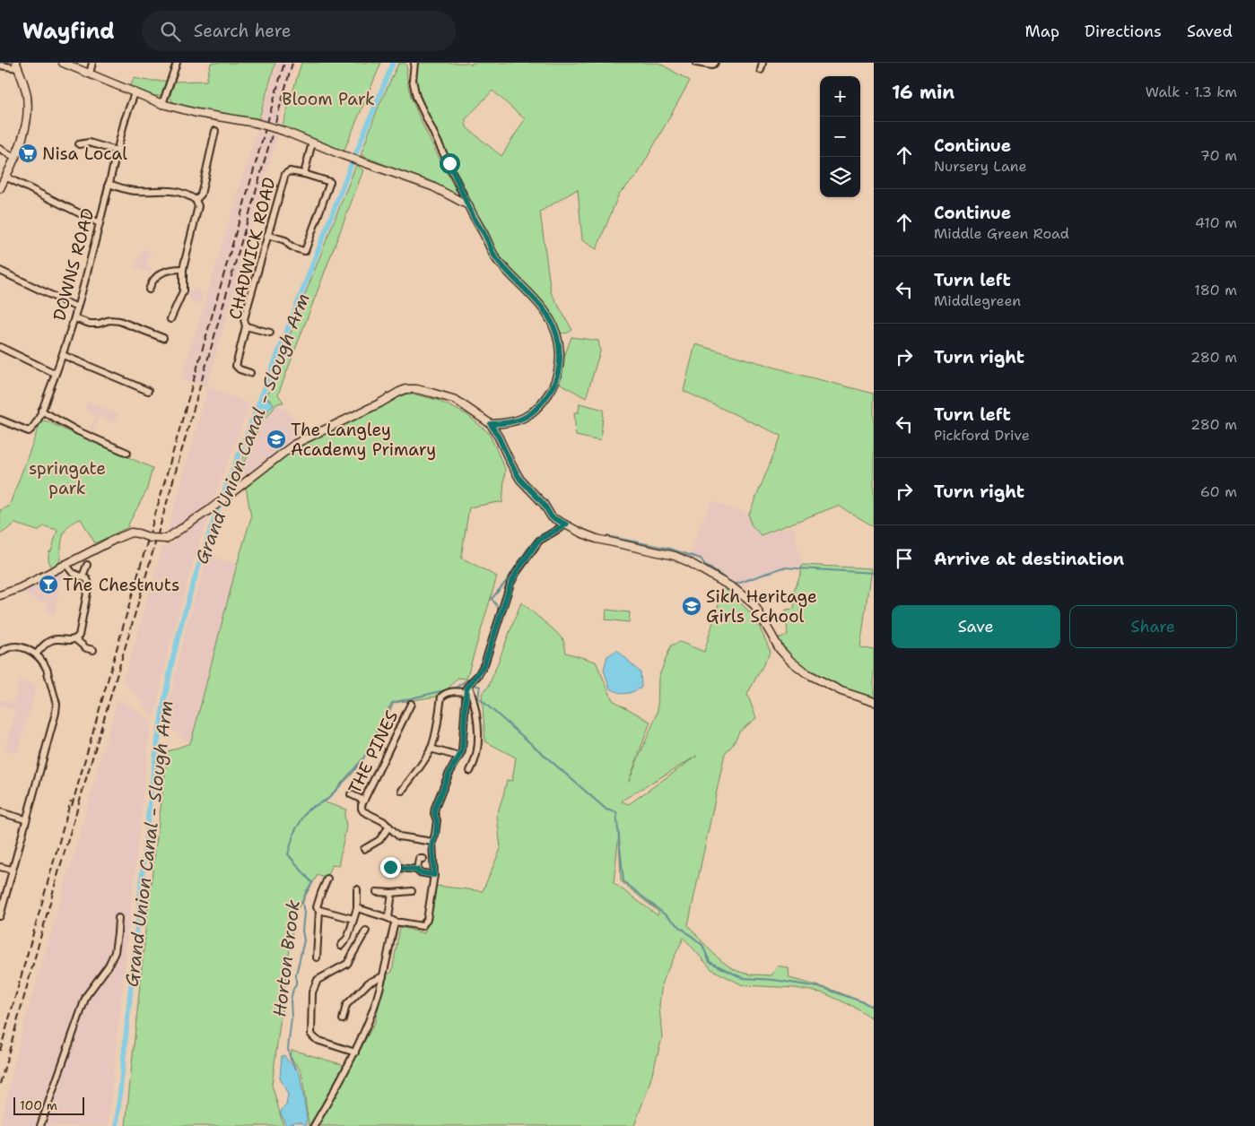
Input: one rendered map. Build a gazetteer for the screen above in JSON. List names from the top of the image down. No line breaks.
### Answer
{"streets":{"street":["CHADWICK ROAD","DOWNS ROAD","THE PINES"]},"water":["Grand Union Canal - Slough Arm","Horton Brook"],"parks":["Bloom Park","springate park"],"places":{"supermarket":["Nisa Local"],"school or university":["The Langley Academy Primary","Sikh Heritage Girls School"],"bar":["The Chestnuts"]},"scale_bar":"100 m","page":{"header":"Wayfind","search":"Search here","nav":["Map","Directions","Saved"],"heading":["16 min","Walk · 1.3 km"],"map_buttons":["+","−"],"list":[["Continue","Nursery Lane","70 m"],["Continue","Middle Green Road","410 m"],["Turn left","Middlegreen","180 m"],["Turn right","280 m"],["Turn left","Pickford Drive","280 m"],["Turn right","60 m"],"Arrive at destination"],"buttons":["Save","Share"],"scale":"100 m"}}
